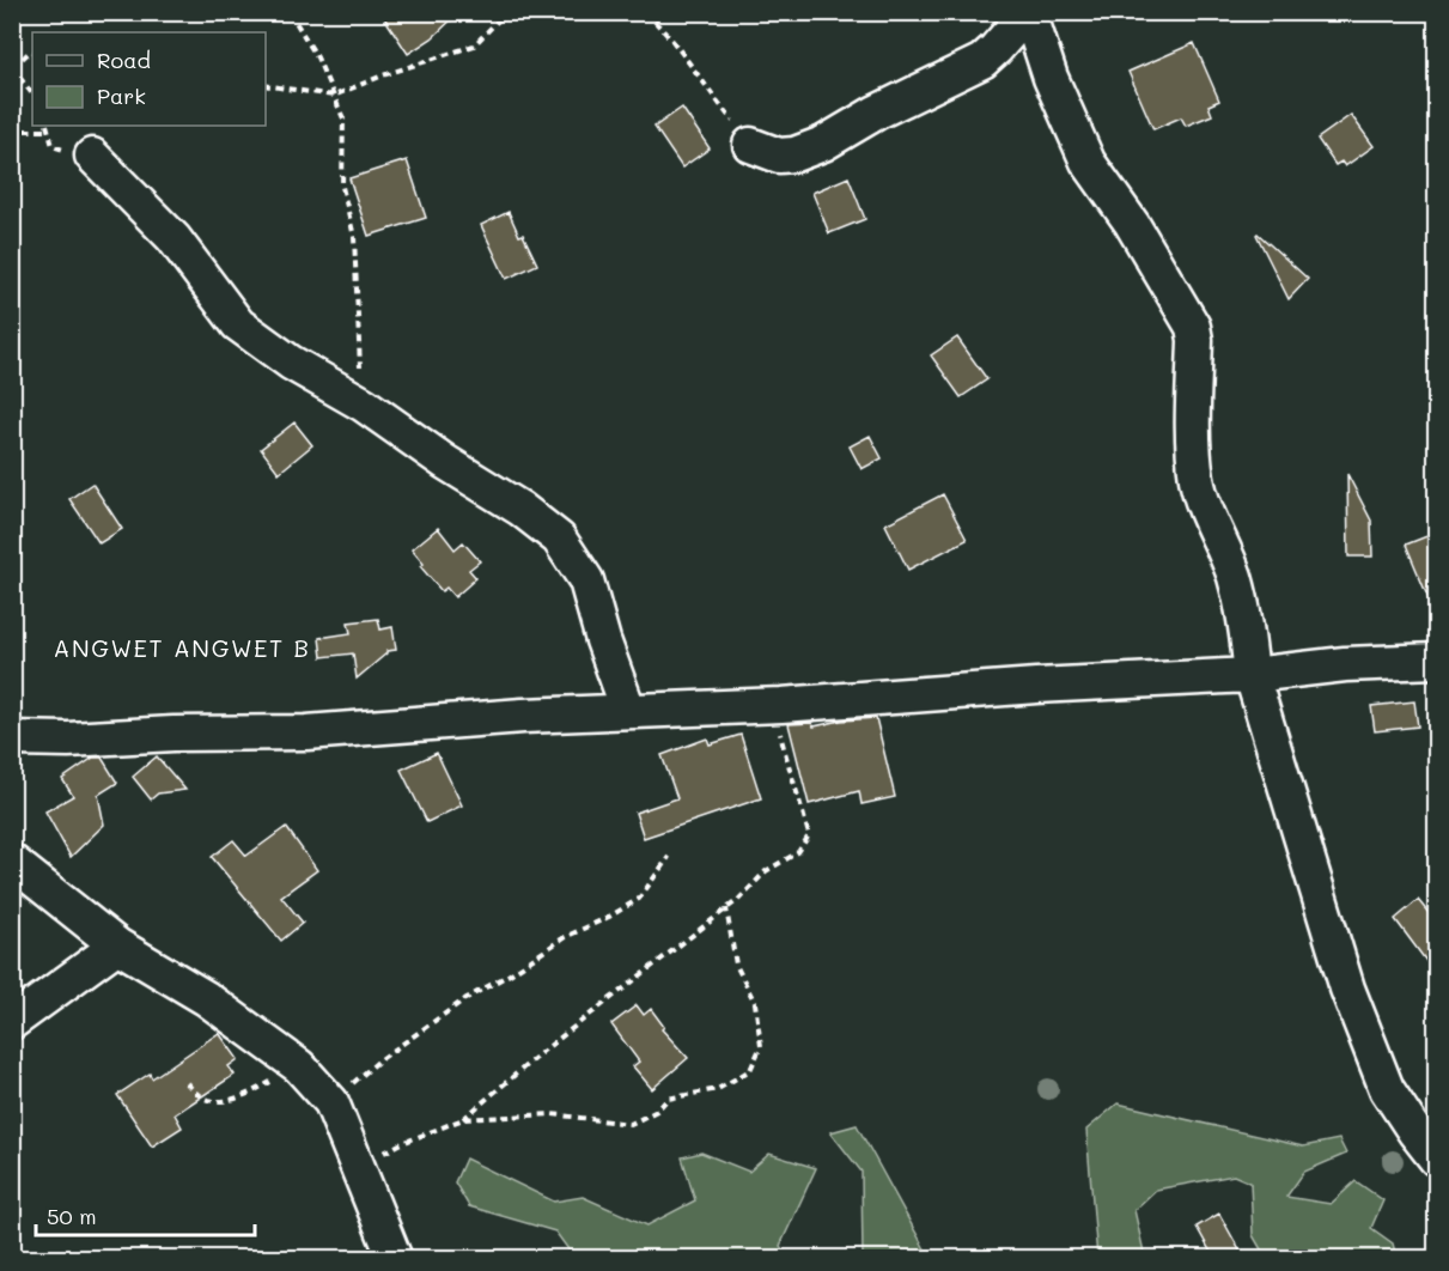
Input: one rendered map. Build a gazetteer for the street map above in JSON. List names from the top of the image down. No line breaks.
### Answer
{"districts":["ANGWET ANGWET B"],"legend":["Road","Park"],"scale_bar":"50 m"}
